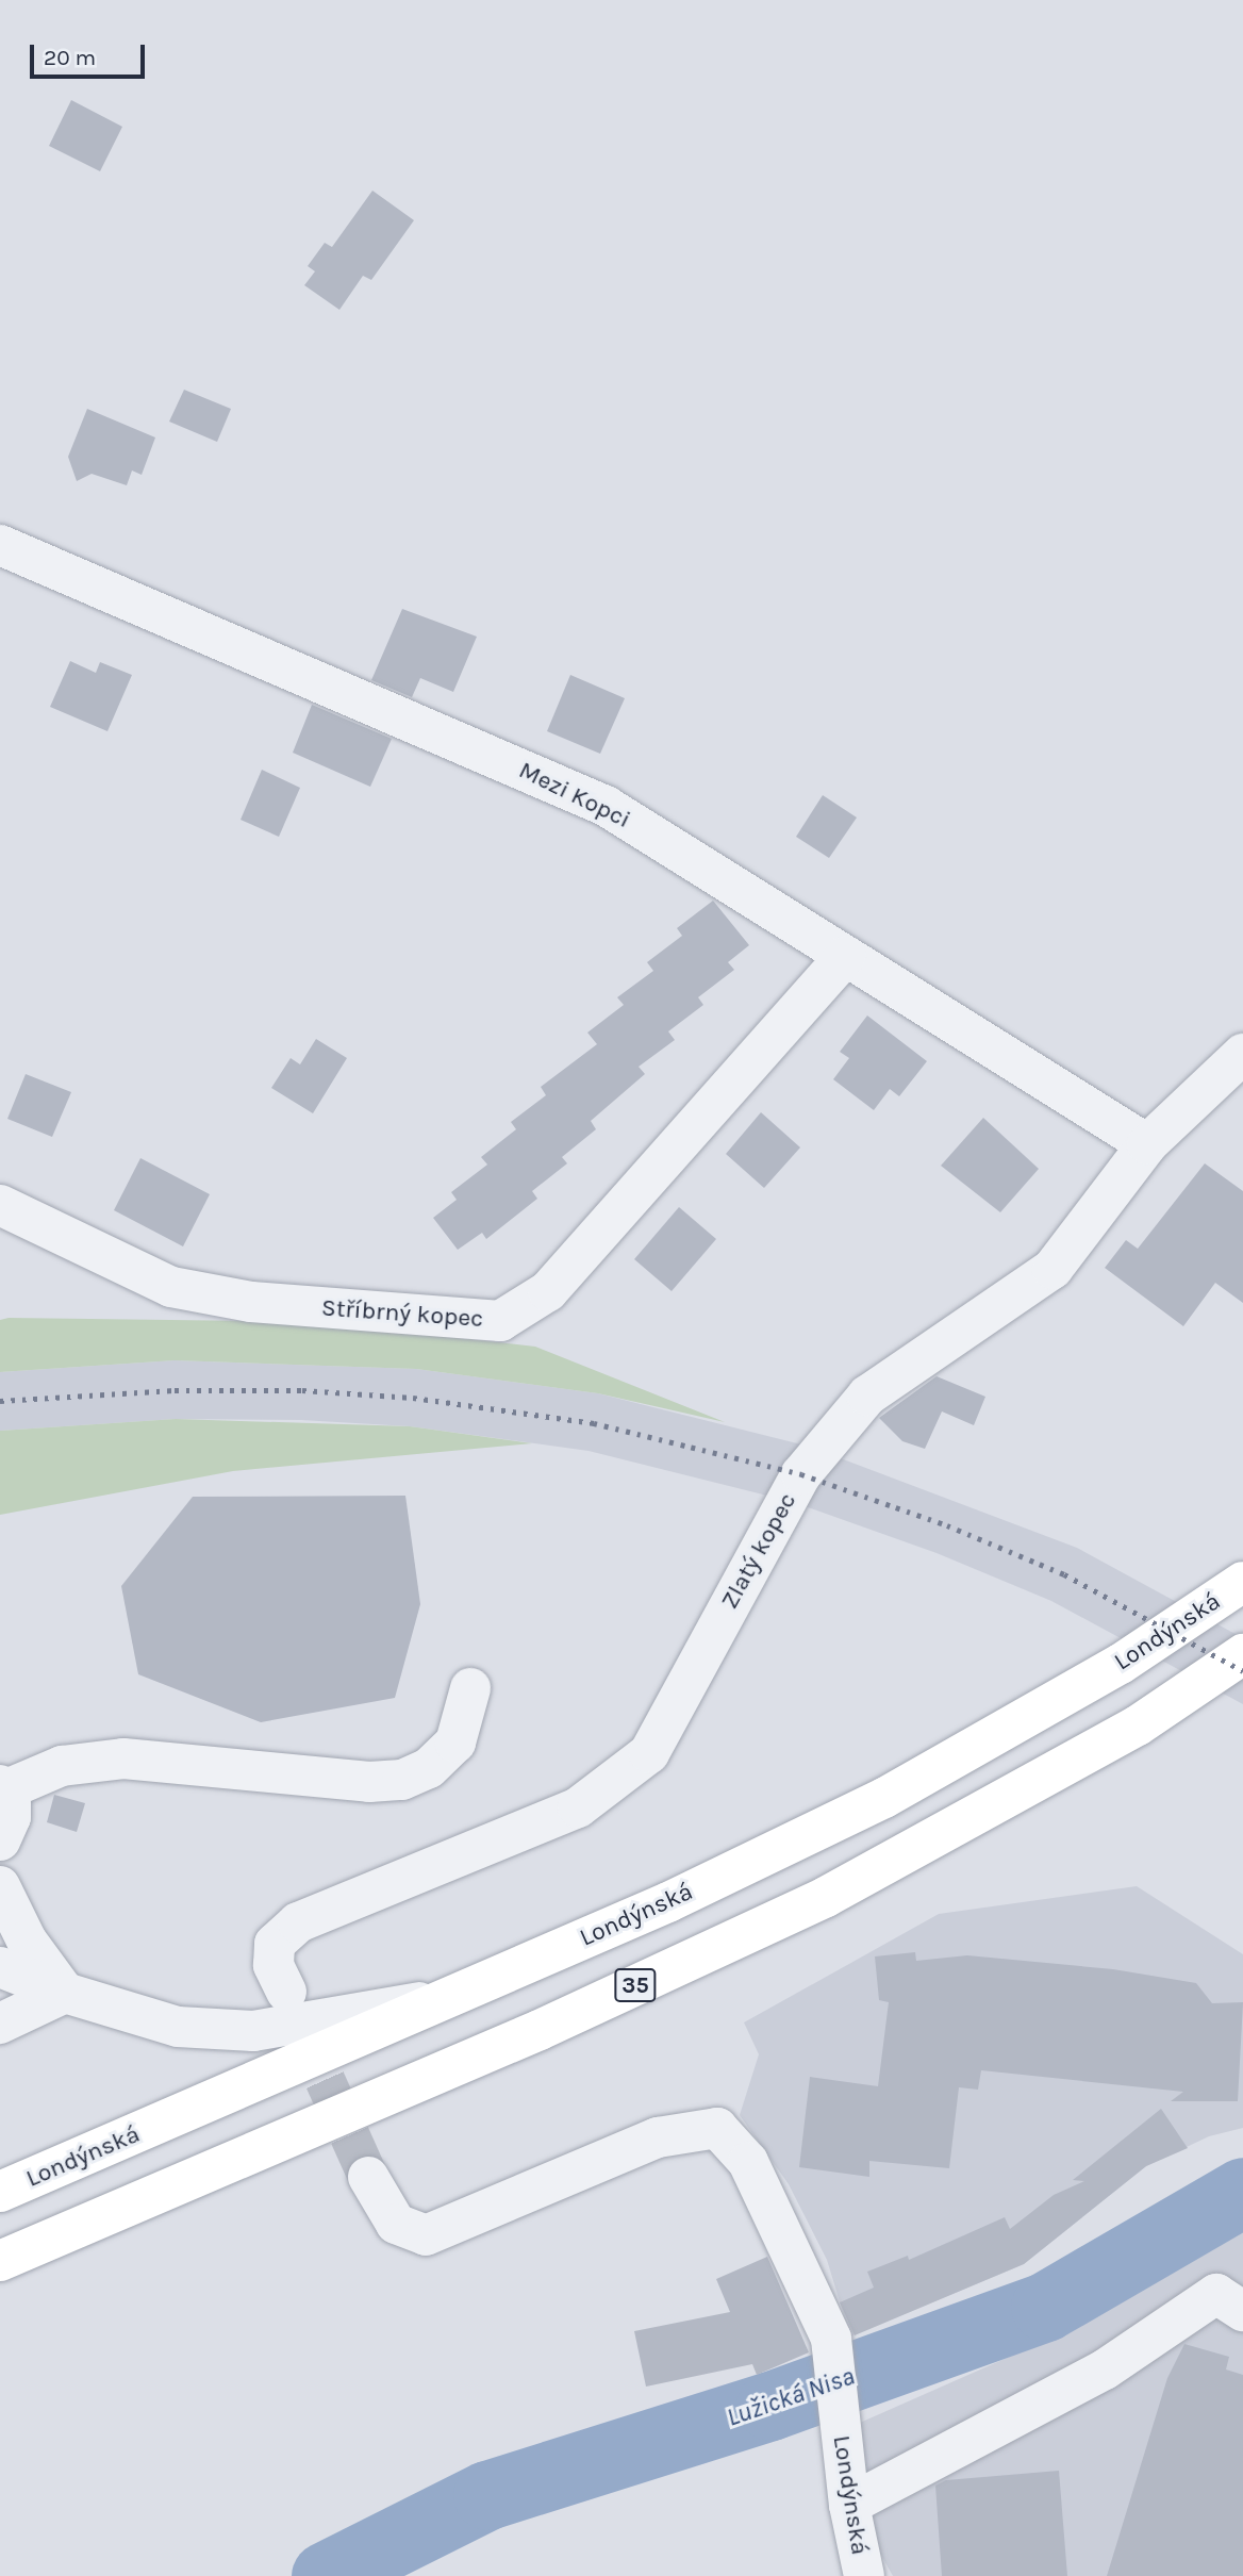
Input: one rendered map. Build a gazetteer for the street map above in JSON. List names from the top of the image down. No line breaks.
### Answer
{"streets":{"highway":["Londýnská","35"],"street":["Mezi Kopci","Stříbrný kopec","Zlatý kopec"]},"crossings":[["Mezi Kopci","Stříbrný kopec"],["Mezi Kopci","Zlatý kopec"]],"water":["Lužická Nisa"],"scale_bar":"20 m"}
